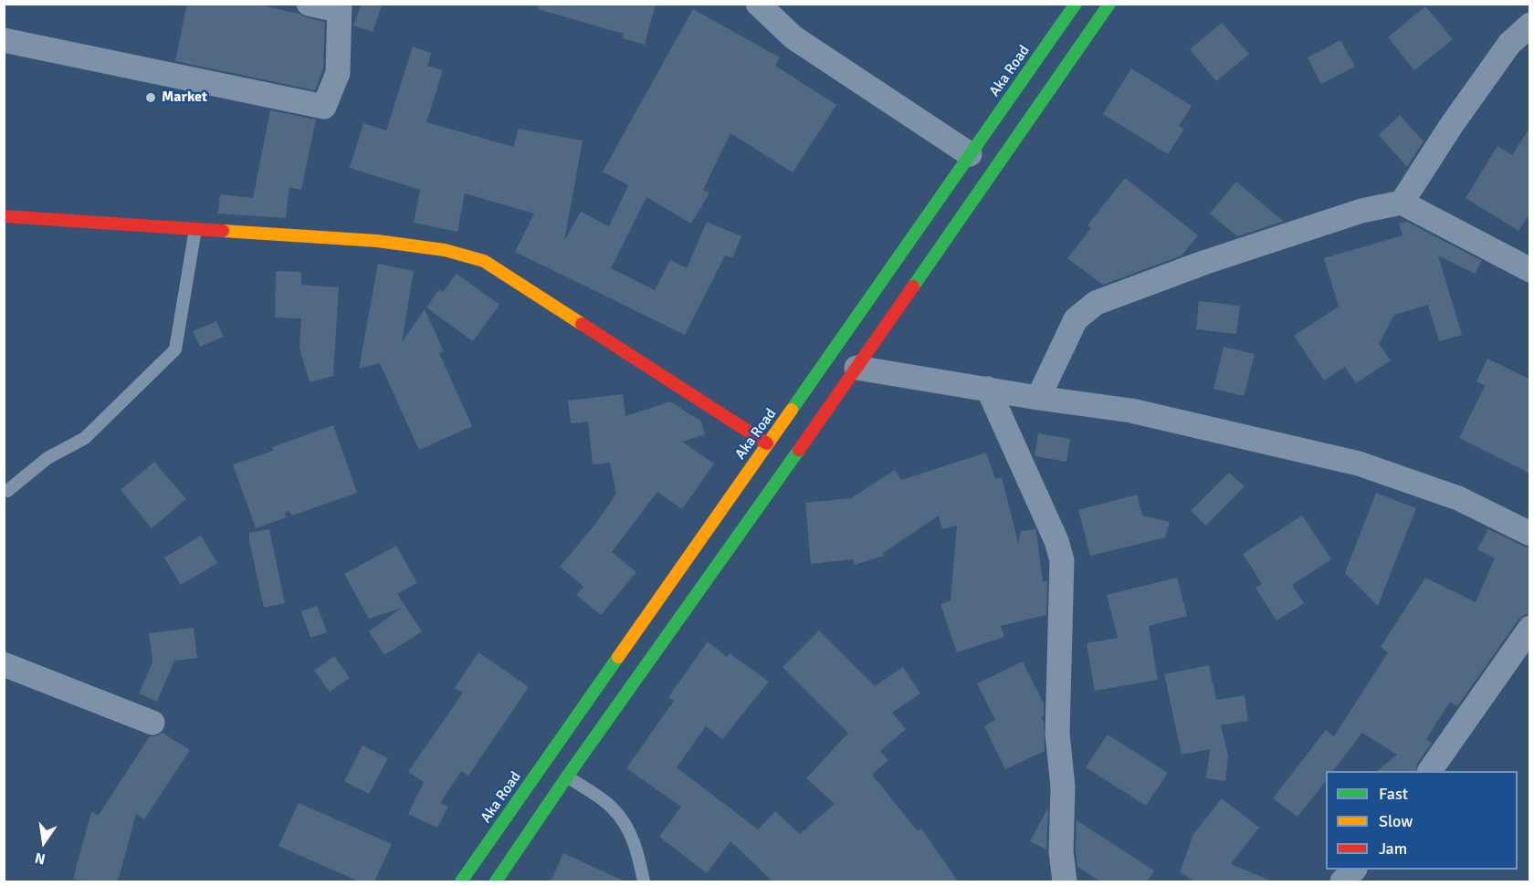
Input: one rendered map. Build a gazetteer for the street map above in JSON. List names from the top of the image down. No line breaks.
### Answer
{"streets":{"main road":["Aka Road"]},"places":["Market"],"legend":["Fast","Slow","Jam"],"north":"bottom"}
